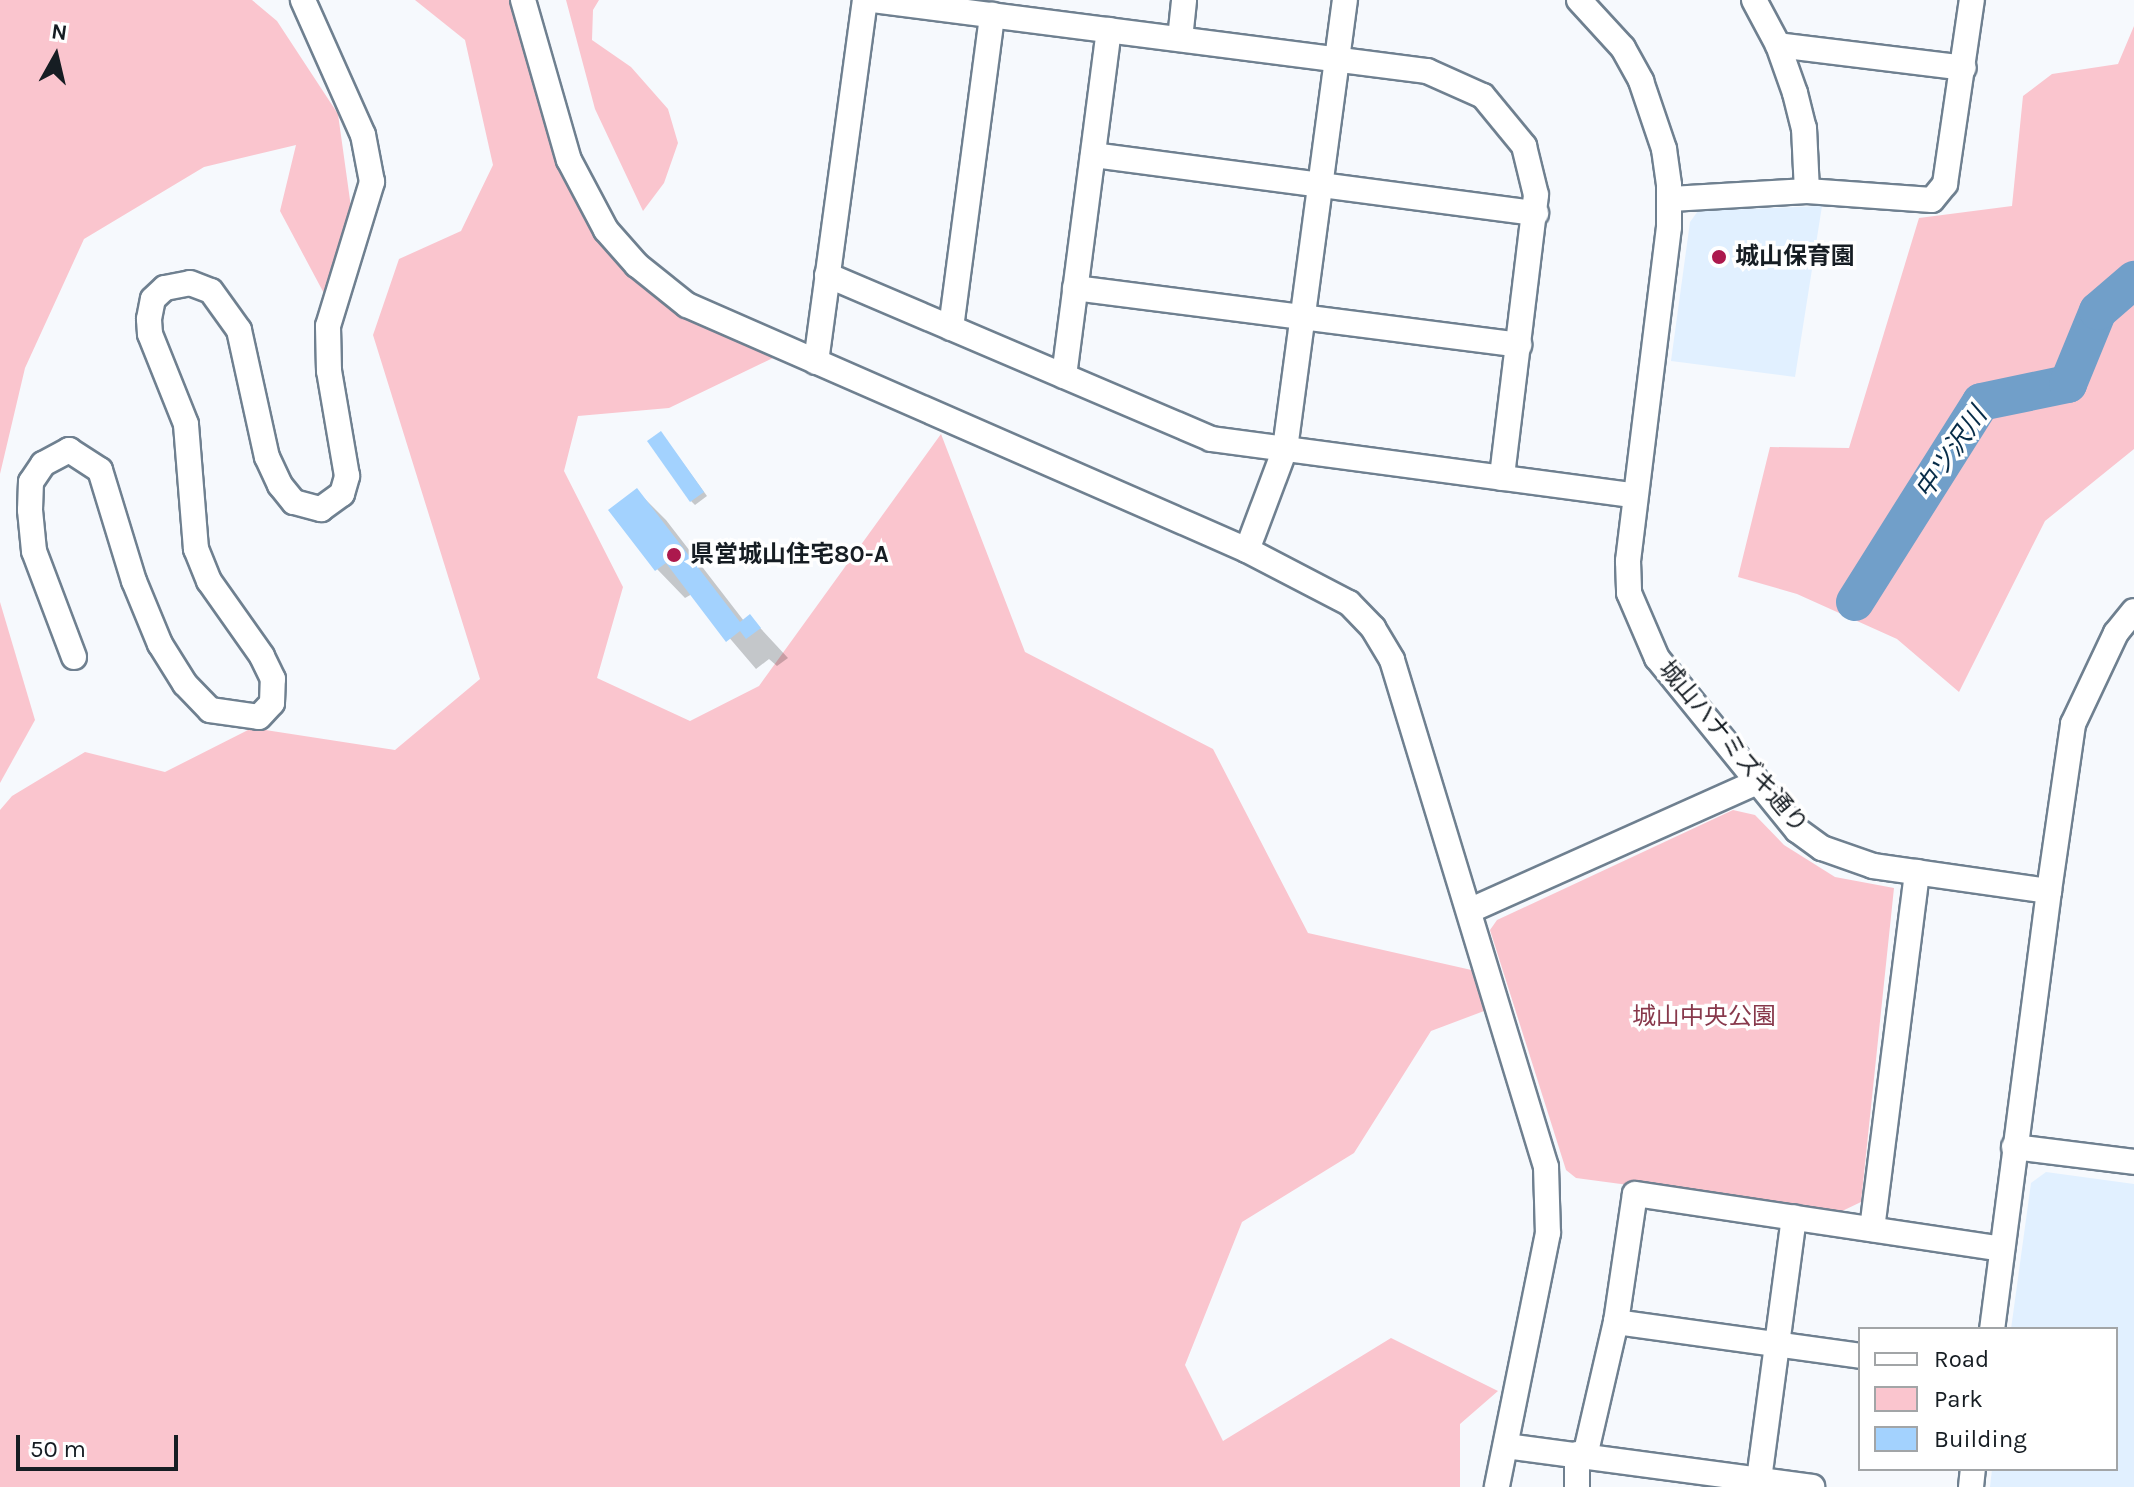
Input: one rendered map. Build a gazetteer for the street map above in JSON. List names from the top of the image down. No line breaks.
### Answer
{"streets":{"street":["城山ハナミズキ通り"]},"water":["中ツ沢川"],"parks":["城山中央公園"],"places":["城山保育園","県営城山住宅80-A"],"legend":["Road","Park","Building"],"scale_bar":"50 m","north":"top"}
